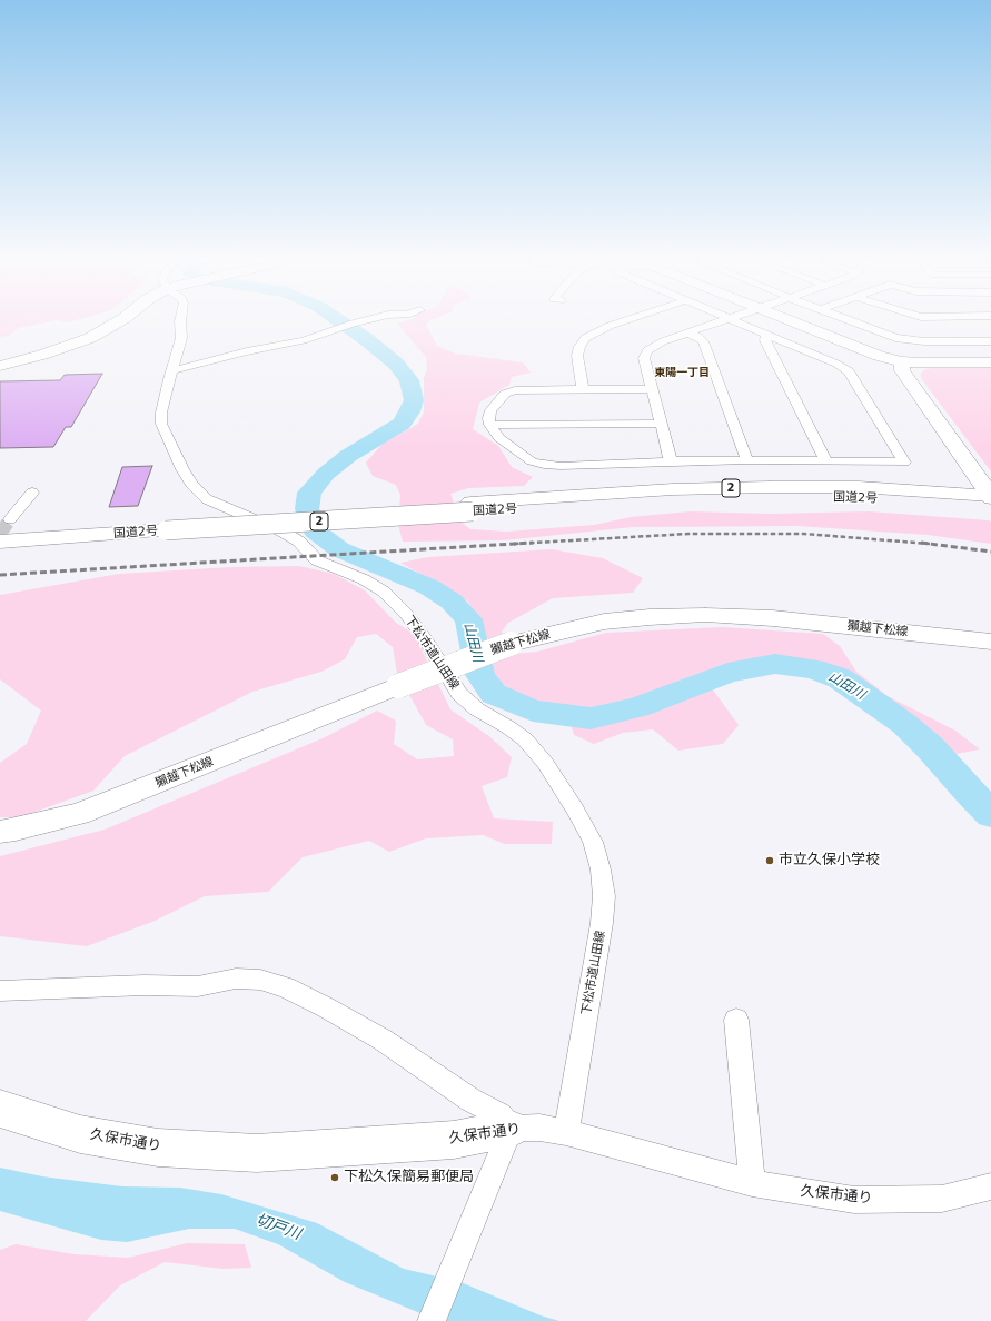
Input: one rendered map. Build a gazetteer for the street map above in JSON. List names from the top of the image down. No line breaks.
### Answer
{"streets":{"main road":["2","国道2号","獺越下松線","久保市通り"],"street":["下松市道山田線"]},"crossings":[["下松市道山田線","久保市通り"]],"districts":["東陽一丁目"],"water":["山田川","切戸川"],"places":["市立久保小学校","下松久保簡易郵便局"]}
